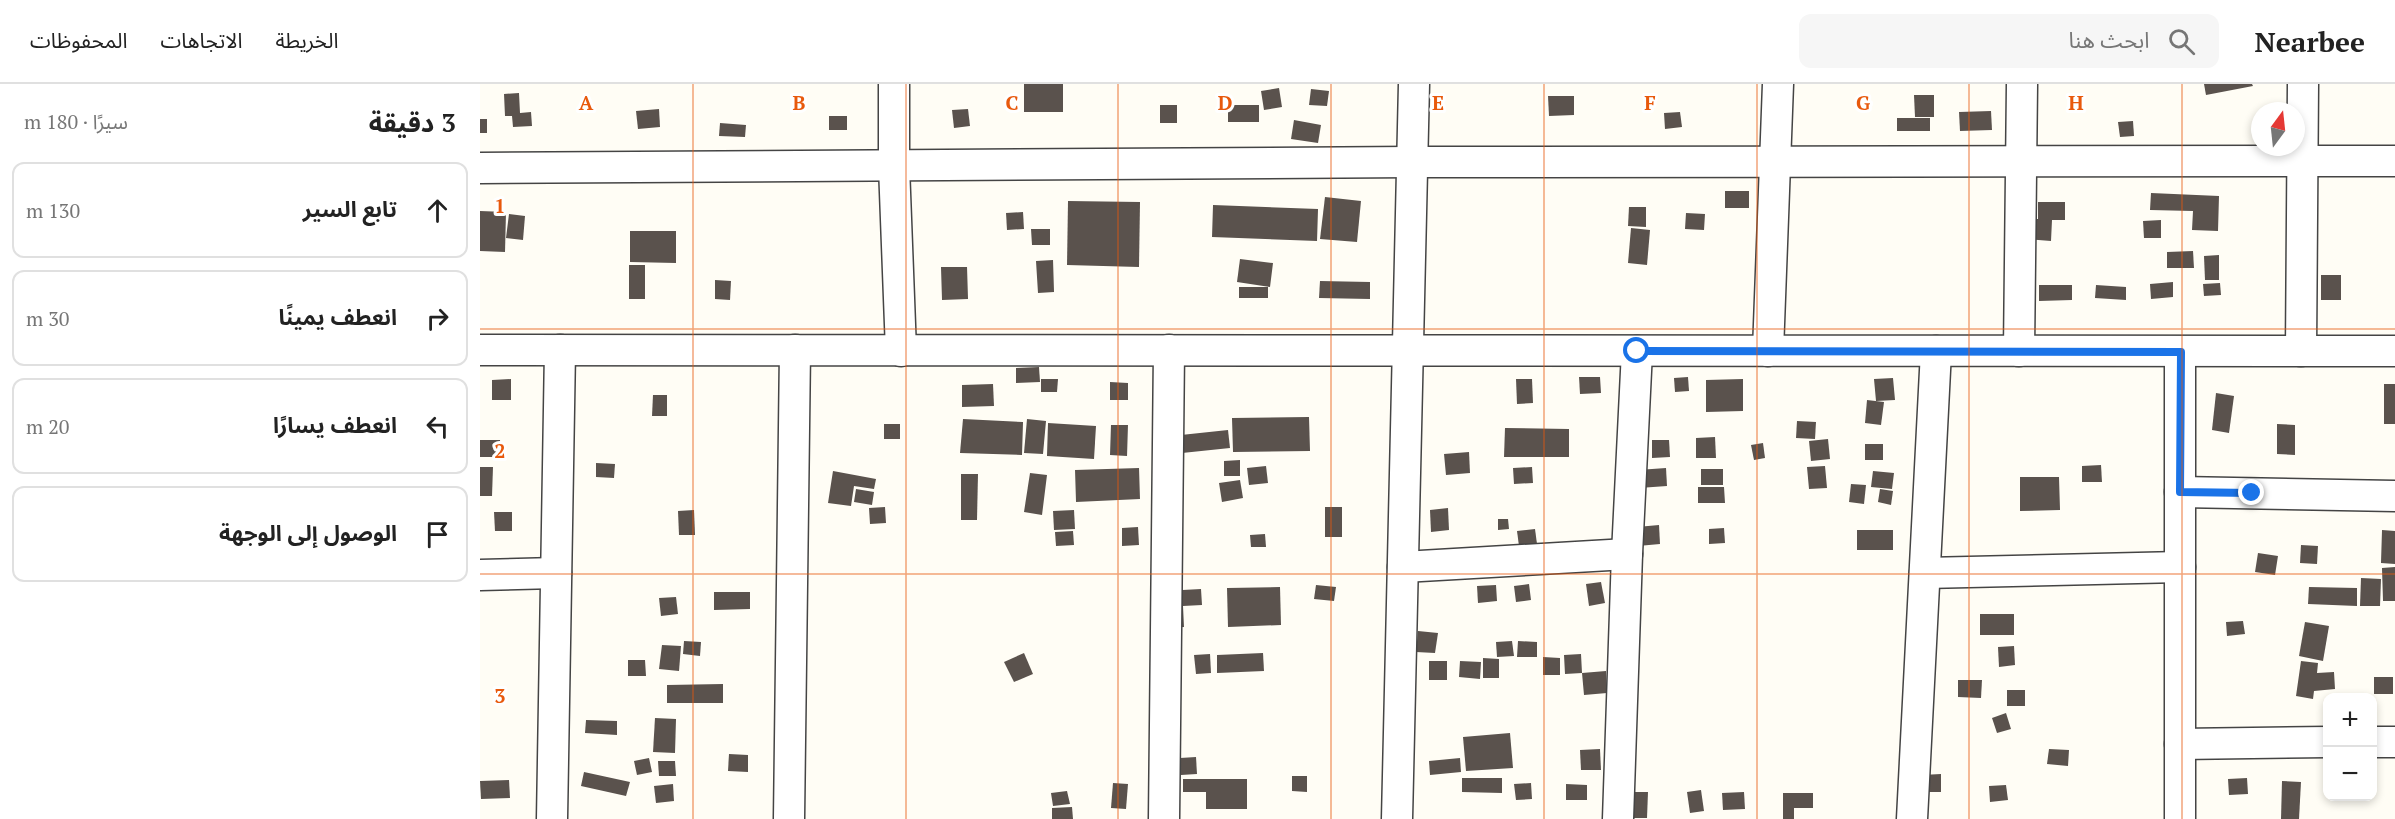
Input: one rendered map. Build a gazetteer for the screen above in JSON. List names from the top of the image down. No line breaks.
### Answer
{"north":"top","page":{"header":"Nearbee","search":"ابحث هنا","nav":["الخريطة","الاتجاهات","المحفوظات"],"heading":["3 دقيقة","سيرًا · 180 m"],"list":[["تابع السير","130 m"],["انعطف يمينًا","30 m"],["انعطف يسارًا","20 m"],"الوصول إلى الوجهة"],"map_buttons":["+","−"]},"grid":{"columns":["A","B","C","D","E","F","G","H"],"rows":["1","2","3"]}}
